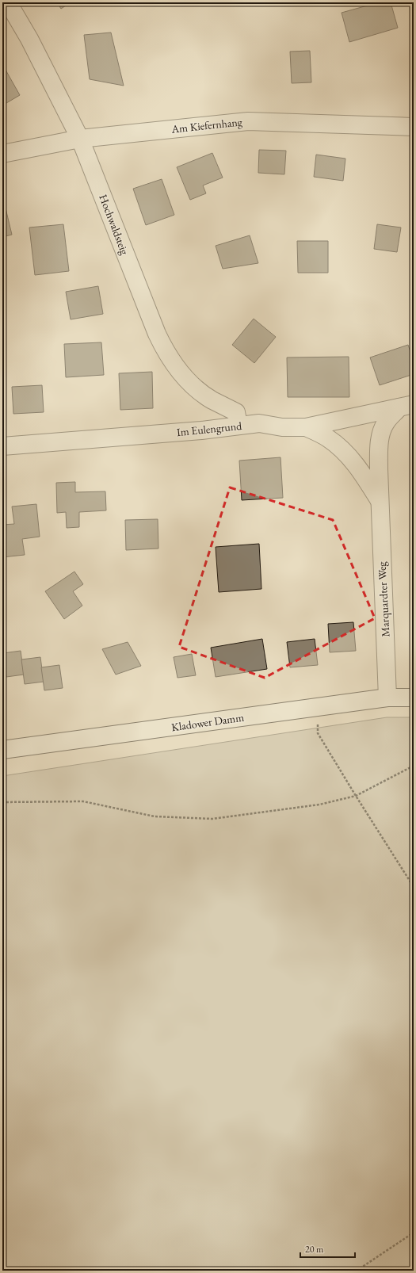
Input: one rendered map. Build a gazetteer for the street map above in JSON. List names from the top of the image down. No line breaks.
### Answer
{"streets":{"street":["Am Kiefernhang","Hochwaldsteig","Im Eulengrund","Marquardter Weg","Kladower Damm"]},"crossings":[["Am Kiefernhang","Hochwaldsteig"],["Hochwaldsteig","Im Eulengrund"],["Im Eulengrund","Marquardter Weg"],["Marquardter Weg","Kladower Damm"]],"scale_bar":"20 m"}
